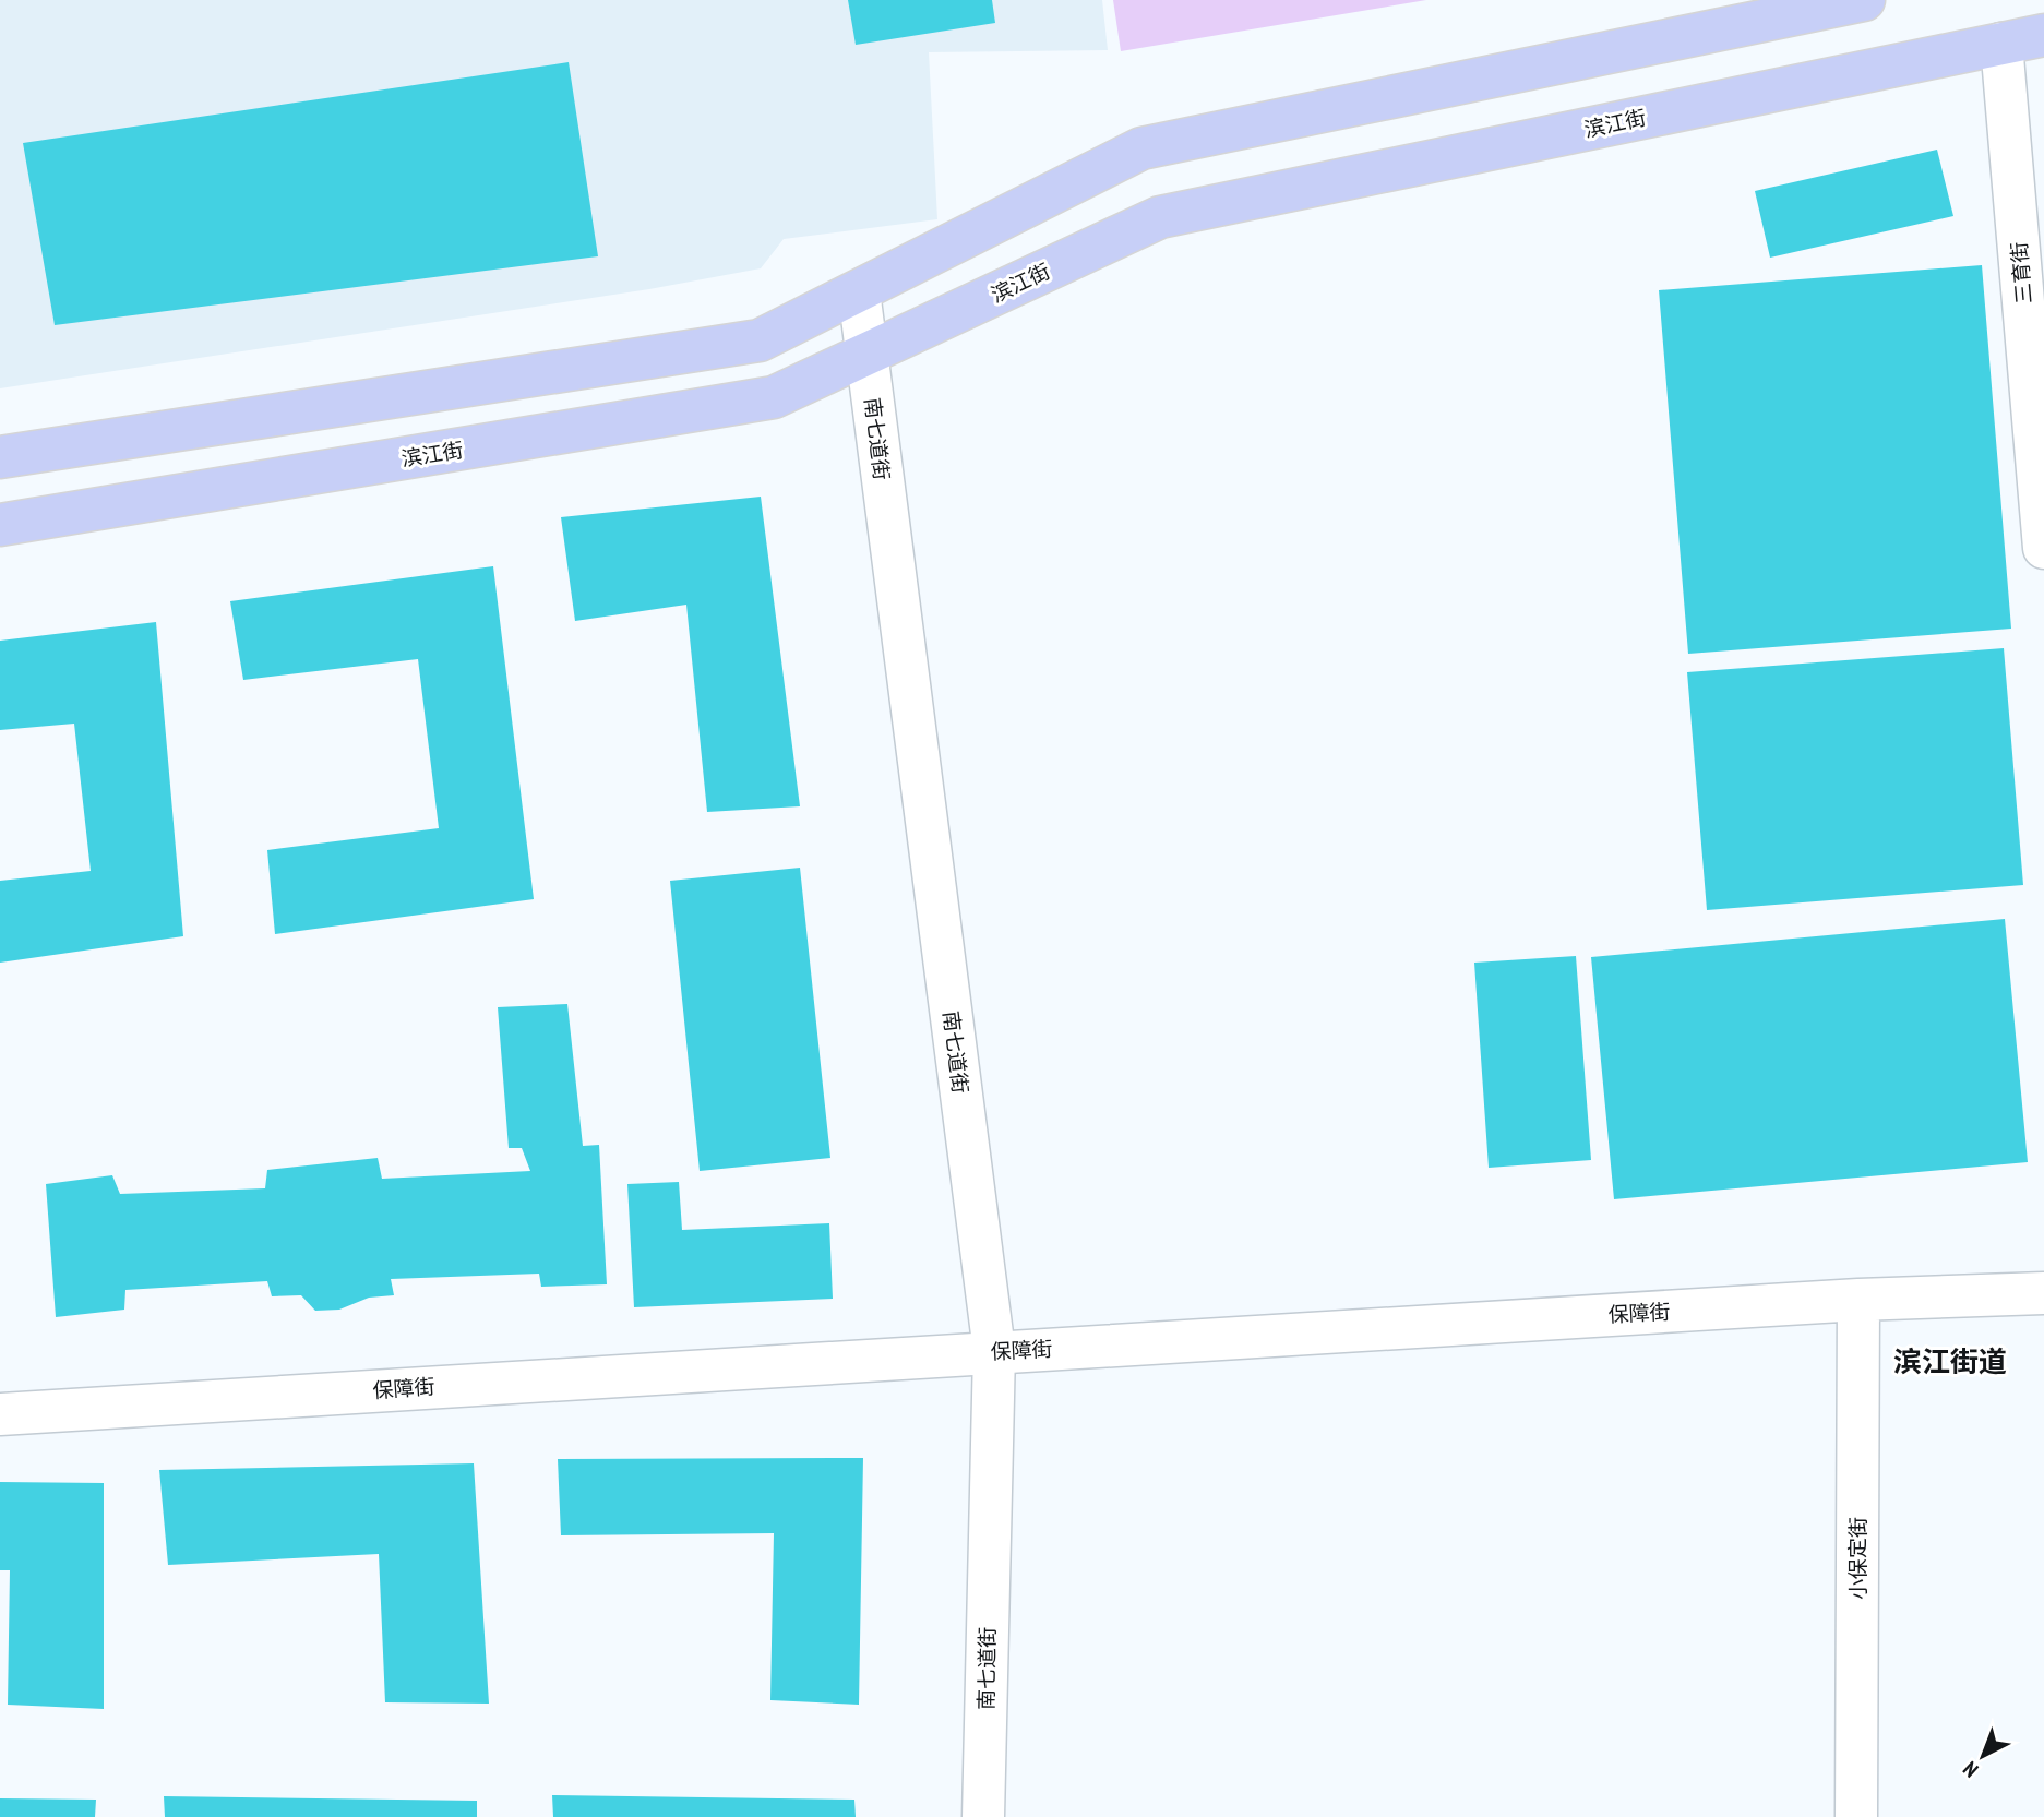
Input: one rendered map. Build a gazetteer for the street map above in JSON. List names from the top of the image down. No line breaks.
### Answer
{"streets":{"main road":["滨江街"],"street":["三育街","南七道街","保障街","小保定街"]},"crossings":[["滨江街","三育街"],["滨江街","南七道街"],["南七道街","保障街"],["保障街","小保定街"]],"districts":["滨江街道"],"north":"bottom left"}
